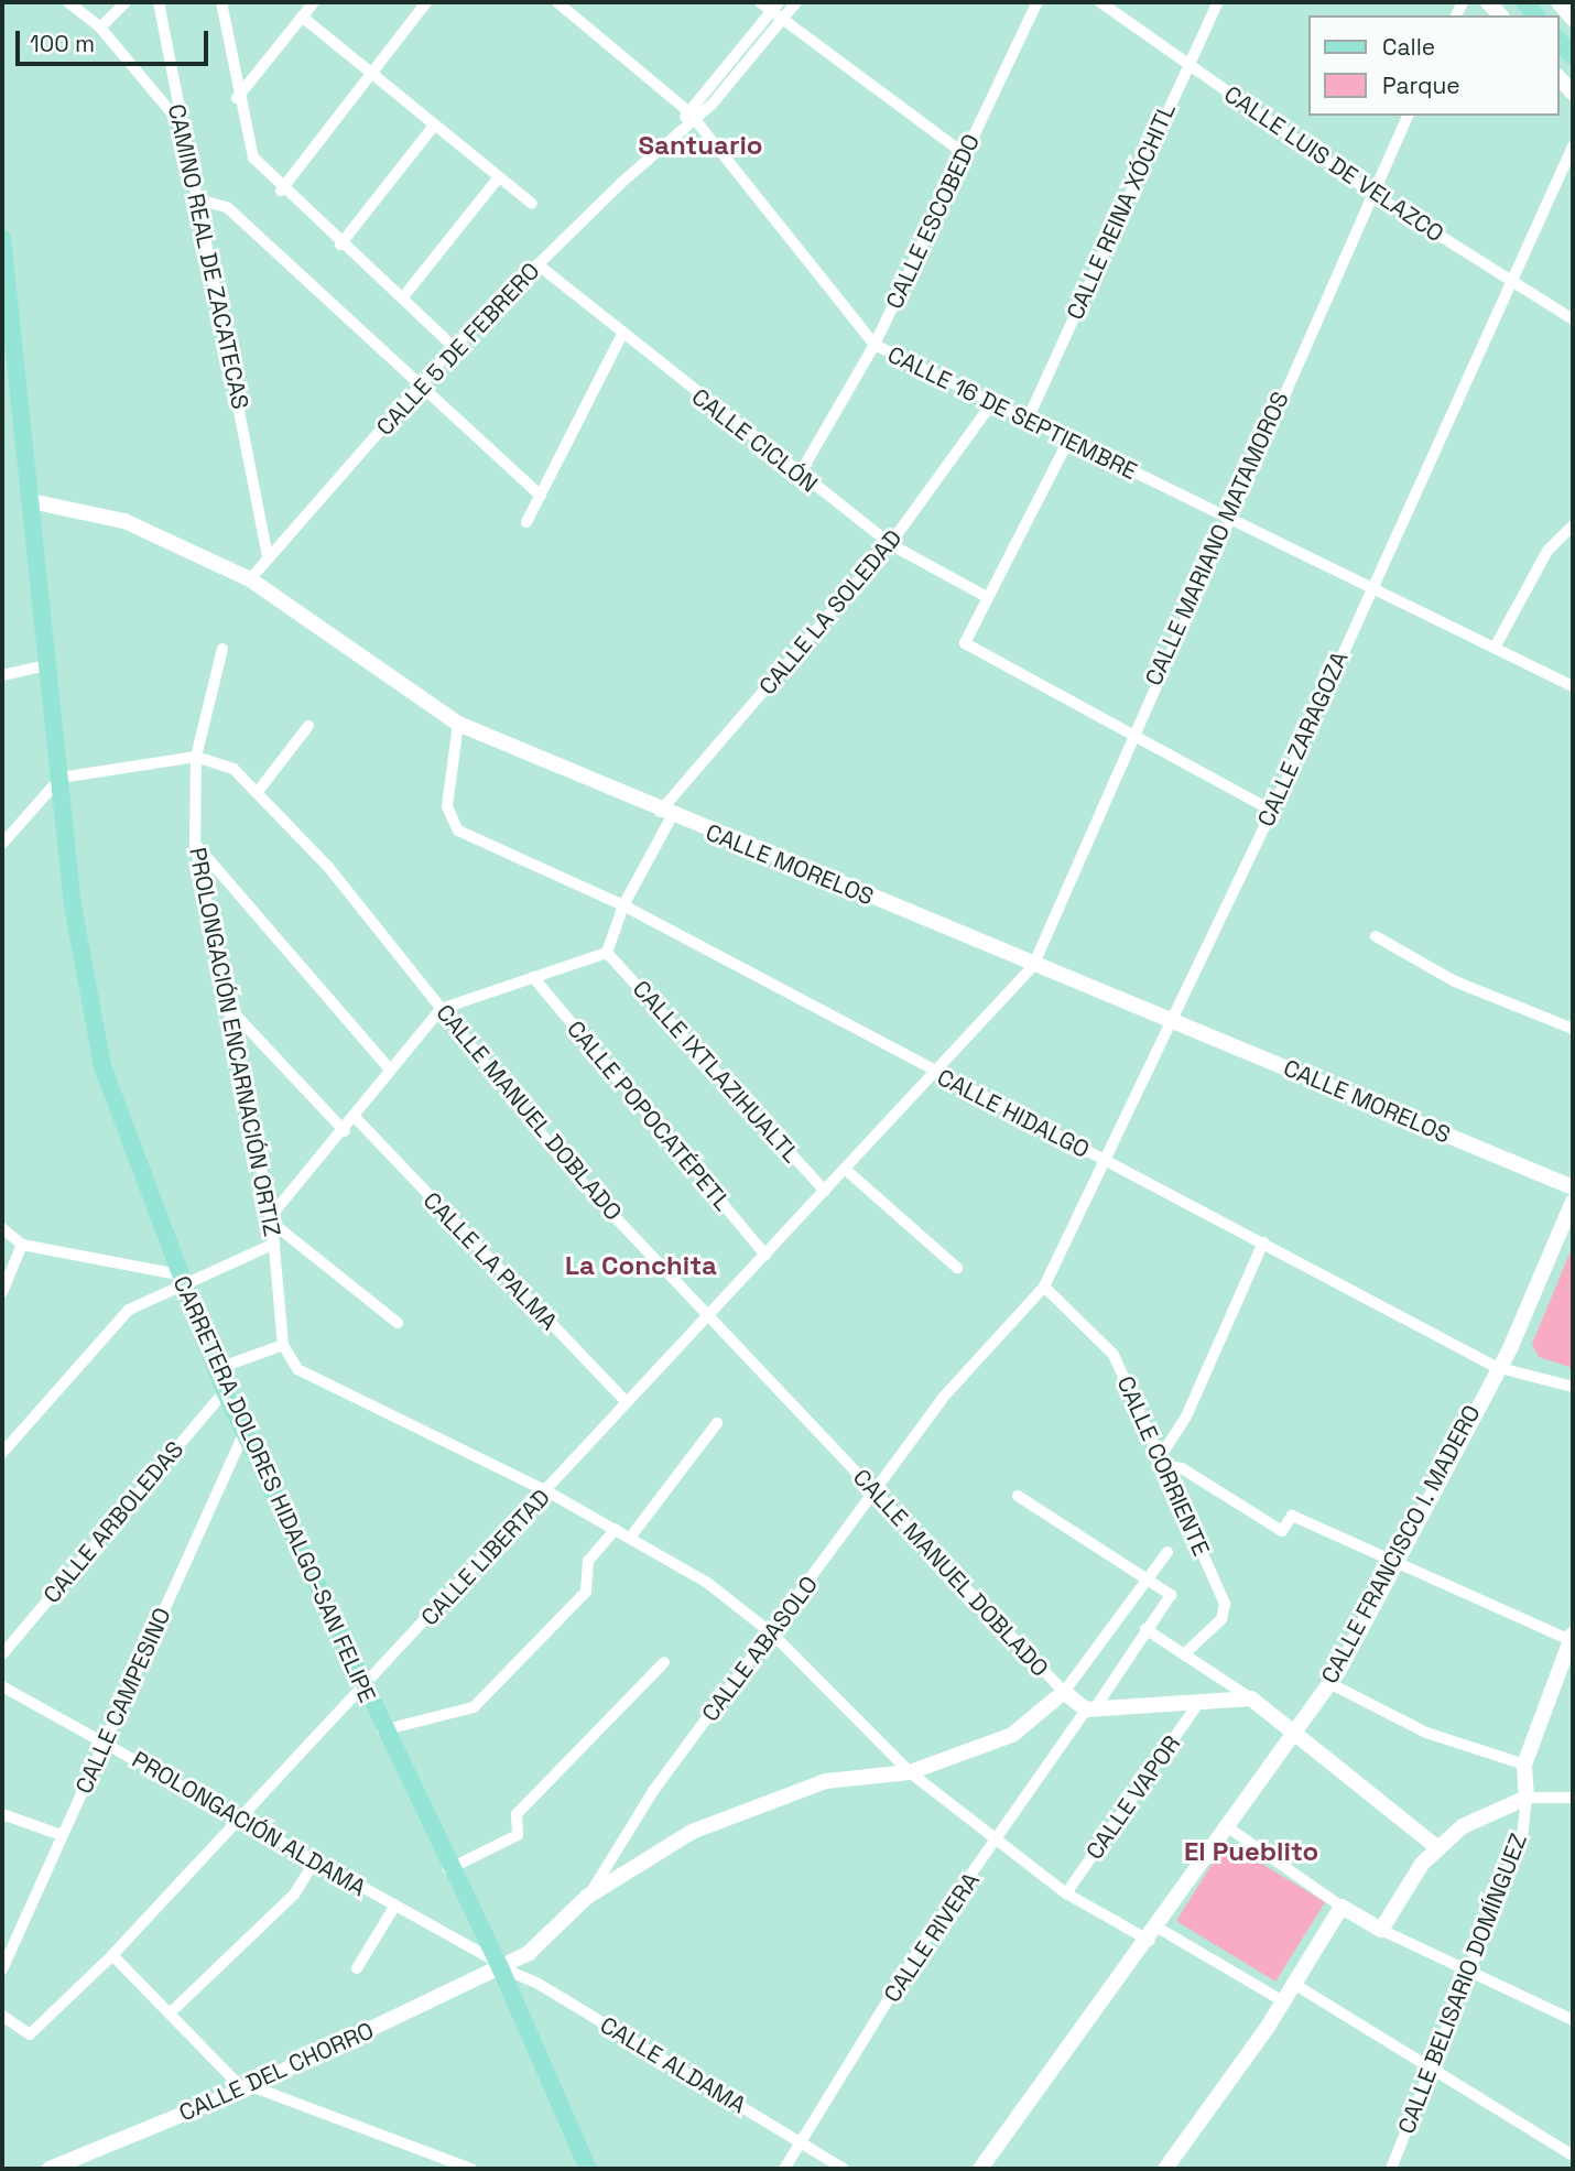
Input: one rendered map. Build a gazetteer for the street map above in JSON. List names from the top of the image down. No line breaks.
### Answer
{"streets":{"main road":["CARRETERA DOLORES HIDALGO-SAN FELIPE"],"street":["CALLE LUIS DE VELAZCO","CALLE REINA XÓCHITL","CALLE ESCOBEDO","CAMINO REAL DE ZACATECAS","CALLE 5 DE FEBRERO","CALLE 16 DE SEPTIEMBRE","CALLE CICLÓN","CALLE MARIANO MATAMOROS","CALLE LA SOLEDAD","CALLE ZARAGOZA","CALLE MORELOS","PROLONGACIÓN ENCARNACIÓN ORTIZ","CALLE IXTLAZIHUALTL","CALLE MANUEL DOBLADO","CALLE HIDALGO","CALLE POPOCATÉPETL","CALLE LA PALMA","CALLE CORRIENTE","CALLE ARBOLEDAS","CALLE FRANCISCO I. MADERO","CALLE LIBERTAD","CALLE ABASOLO","CALLE CAMPESINO","CALLE VAPOR","PROLONGACIÓN ALDAMA","CALLE RIVERA","CALLE BELISARIO DOMÍNGUEZ","CALLE ALDAMA","CALLE DEL CHORRO"]},"crossings":[["CALLE LUIS DE VELAZCO","CALLE REINA XÓCHITL"],["CALLE LUIS DE VELAZCO","CALLE MARIANO MATAMOROS"],["CALLE LUIS DE VELAZCO","CALLE ZARAGOZA"],["CALLE REINA XÓCHITL","CALLE 16 DE SEPTIEMBRE"],["CALLE ESCOBEDO","CALLE 16 DE SEPTIEMBRE"],["CALLE ESCOBEDO","CALLE CICLÓN"],["CAMINO REAL DE ZACATECAS","CALLE 5 DE FEBRERO"],["CALLE 5 DE FEBRERO","CALLE 16 DE SEPTIEMBRE"],["CALLE 5 DE FEBRERO","CALLE CICLÓN"],["CALLE 5 DE FEBRERO","CALLE MORELOS"],["CALLE 16 DE SEPTIEMBRE","CALLE MARIANO MATAMOROS"],["CALLE 16 DE SEPTIEMBRE","CALLE LA SOLEDAD"],["CALLE 16 DE SEPTIEMBRE","CALLE ZARAGOZA"],["CALLE CICLÓN","CALLE LA SOLEDAD"],["CALLE MARIANO MATAMOROS","CALLE MORELOS"],["CALLE MARIANO MATAMOROS","CALLE LIBERTAD"],["CALLE LA SOLEDAD","CALLE MORELOS"],["CALLE LA SOLEDAD","CALLE IXTLAZIHUALTL"],["CALLE LA SOLEDAD","CALLE HIDALGO"],["CALLE ZARAGOZA","CALLE MORELOS"],["CALLE ZARAGOZA","CALLE HIDALGO"],["CALLE ZARAGOZA","CALLE CORRIENTE"],["CALLE ZARAGOZA","CALLE ABASOLO"],["CALLE MORELOS","CALLE HIDALGO"],["CALLE MORELOS","CARRETERA DOLORES HIDALGO-SAN FELIPE"],["CALLE MORELOS","CALLE LIBERTAD"],["PROLONGACIÓN ENCARNACIÓN ORTIZ","CALLE MANUEL DOBLADO"],["CALLE IXTLAZIHUALTL","CALLE LIBERTAD"],["CALLE MANUEL DOBLADO","CARRETERA DOLORES HIDALGO-SAN FELIPE"],["CALLE MANUEL DOBLADO","CALLE LIBERTAD"],["CALLE MANUEL DOBLADO","CALLE ABASOLO"],["CALLE MANUEL DOBLADO","CALLE RIVERA"],["CALLE HIDALGO","CALLE FRANCISCO I. MADERO"],["CALLE HIDALGO","CALLE LIBERTAD"],["CALLE POPOCATÉPETL","CALLE LIBERTAD"],["CALLE LA PALMA","CALLE LIBERTAD"],["CARRETERA DOLORES HIDALGO-SAN FELIPE","CALLE ARBOLEDAS"],["CARRETERA DOLORES HIDALGO-SAN FELIPE","CALLE LIBERTAD"],["CARRETERA DOLORES HIDALGO-SAN FELIPE","CALLE ABASOLO"],["CARRETERA DOLORES HIDALGO-SAN FELIPE","CALLE CAMPESINO"],["CARRETERA DOLORES HIDALGO-SAN FELIPE","PROLONGACIÓN ALDAMA"],["CARRETERA DOLORES HIDALGO-SAN FELIPE","CALLE ALDAMA"],["CARRETERA DOLORES HIDALGO-SAN FELIPE","CALLE DEL CHORRO"],["CALLE LIBERTAD","PROLONGACIÓN ALDAMA"],["CALLE ABASOLO","PROLONGACIÓN ALDAMA"],["CALLE ABASOLO","CALLE ALDAMA"],["CALLE ABASOLO","CALLE DEL CHORRO"],["CALLE CAMPESINO","PROLONGACIÓN ALDAMA"],["PROLONGACIÓN ALDAMA","CALLE ALDAMA"],["PROLONGACIÓN ALDAMA","CALLE DEL CHORRO"],["CALLE RIVERA","CALLE ALDAMA"],["CALLE ALDAMA","CALLE DEL CHORRO"]],"districts":["Santuario","La Conchita","El Pueblito"],"legend":["Calle","Parque"],"scale_bar":"100 m"}
